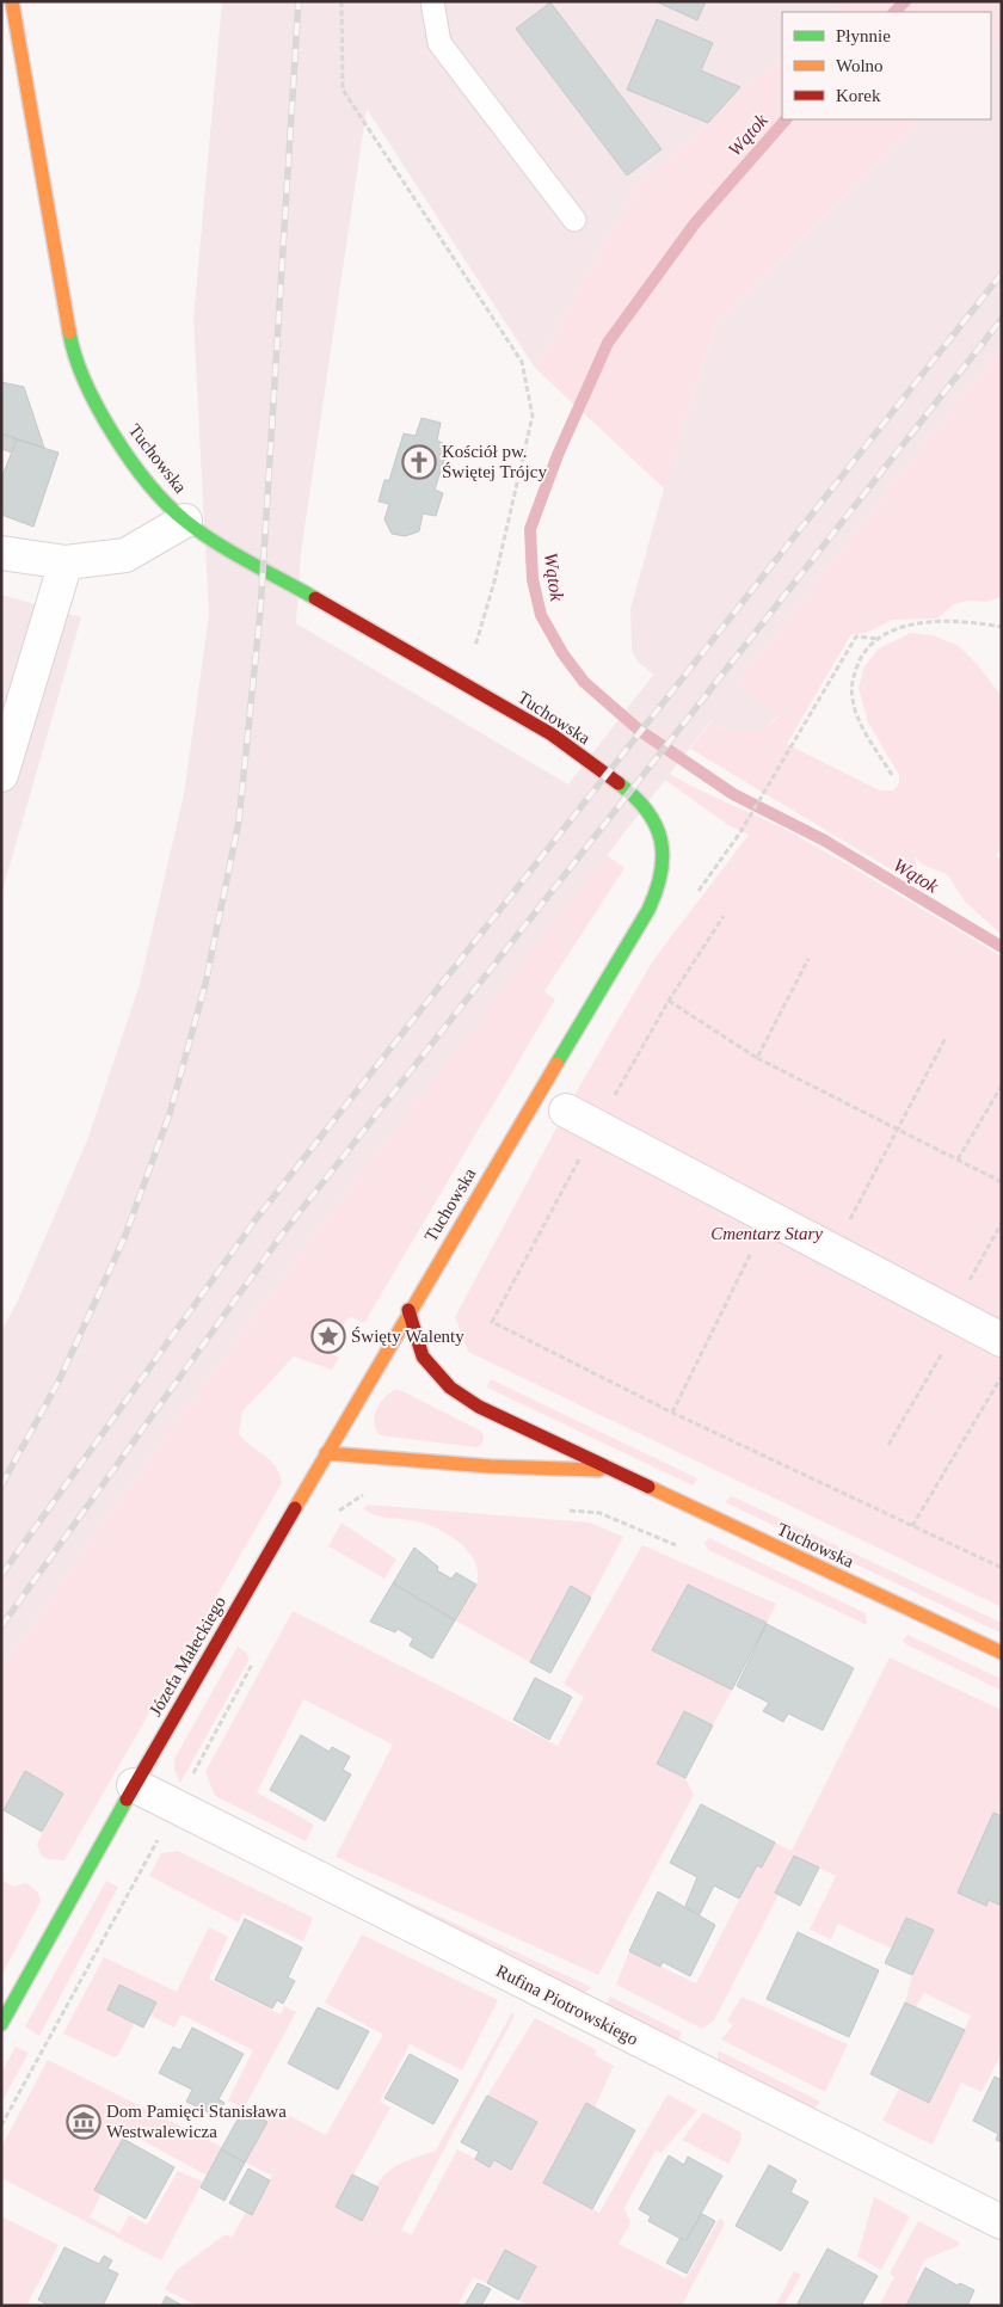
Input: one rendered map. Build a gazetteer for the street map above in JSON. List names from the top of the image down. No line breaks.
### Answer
{"streets":{"street":["Tuchowska","Józefa Małeckiego","Rufina Piotrowskiego"]},"crossings":[["Tuchowska","Józefa Małeckiego"],["Józefa Małeckiego","Rufina Piotrowskiego"]],"water":["Wątok"],"parks":["Cmentarz Stary"],"places":{"church":["Kościół pw. Świętej Trójcy"],"place":["Święty Walenty"],"museum":["Dom Pamięci Stanisława Westwalewicza"]},"legend":["Płynnie","Wolno","Korek"]}
